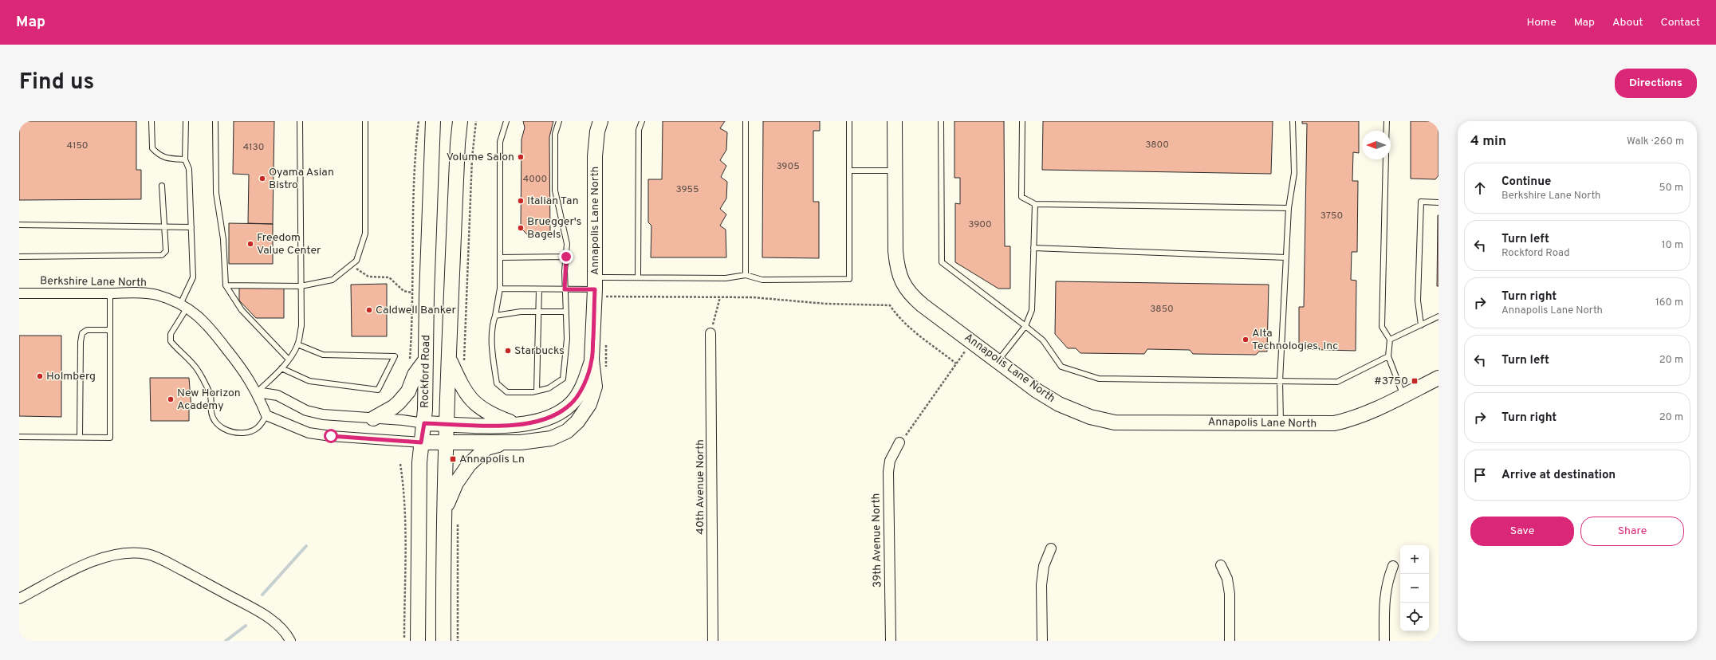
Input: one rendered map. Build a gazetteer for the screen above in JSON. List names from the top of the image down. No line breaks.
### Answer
{"streets":{"street":["Annapolis Lane North","Berkshire Lane North","Rockford Road","40th Avenue North","39th Avenue North"]},"crossings":[["Annapolis Lane North","Rockford Road"]],"places":{"other":["Volume Salon","Oyama Asian Bistro","Italian Tan","Bruegger's Bagels","Freedom Value Center","Caldwell Banker","Alta Technologies, Inc","Starbucks","Holmberg","New Horizon Academy"],"transit":["#3750","Annapolis Ln"]},"house_numbers":["3800","4150","4130","3905","4000","3955","3750","3900","3850"],"north":"left","page":{"header":"Map","nav":["Home","Map","About","Contact"],"title":"Find us","buttons":["Directions",["Save","Share"]],"heading":["4 min","Walk · 260 m"],"list":[["Continue","Berkshire Lane North","50 m"],["Turn left","Rockford Road","10 m"],["Turn right","Annapolis Lane North","160 m"],["Turn left","20 m"],["Turn right","20 m"],"Arrive at destination"],"map_buttons":["+","−"]}}
